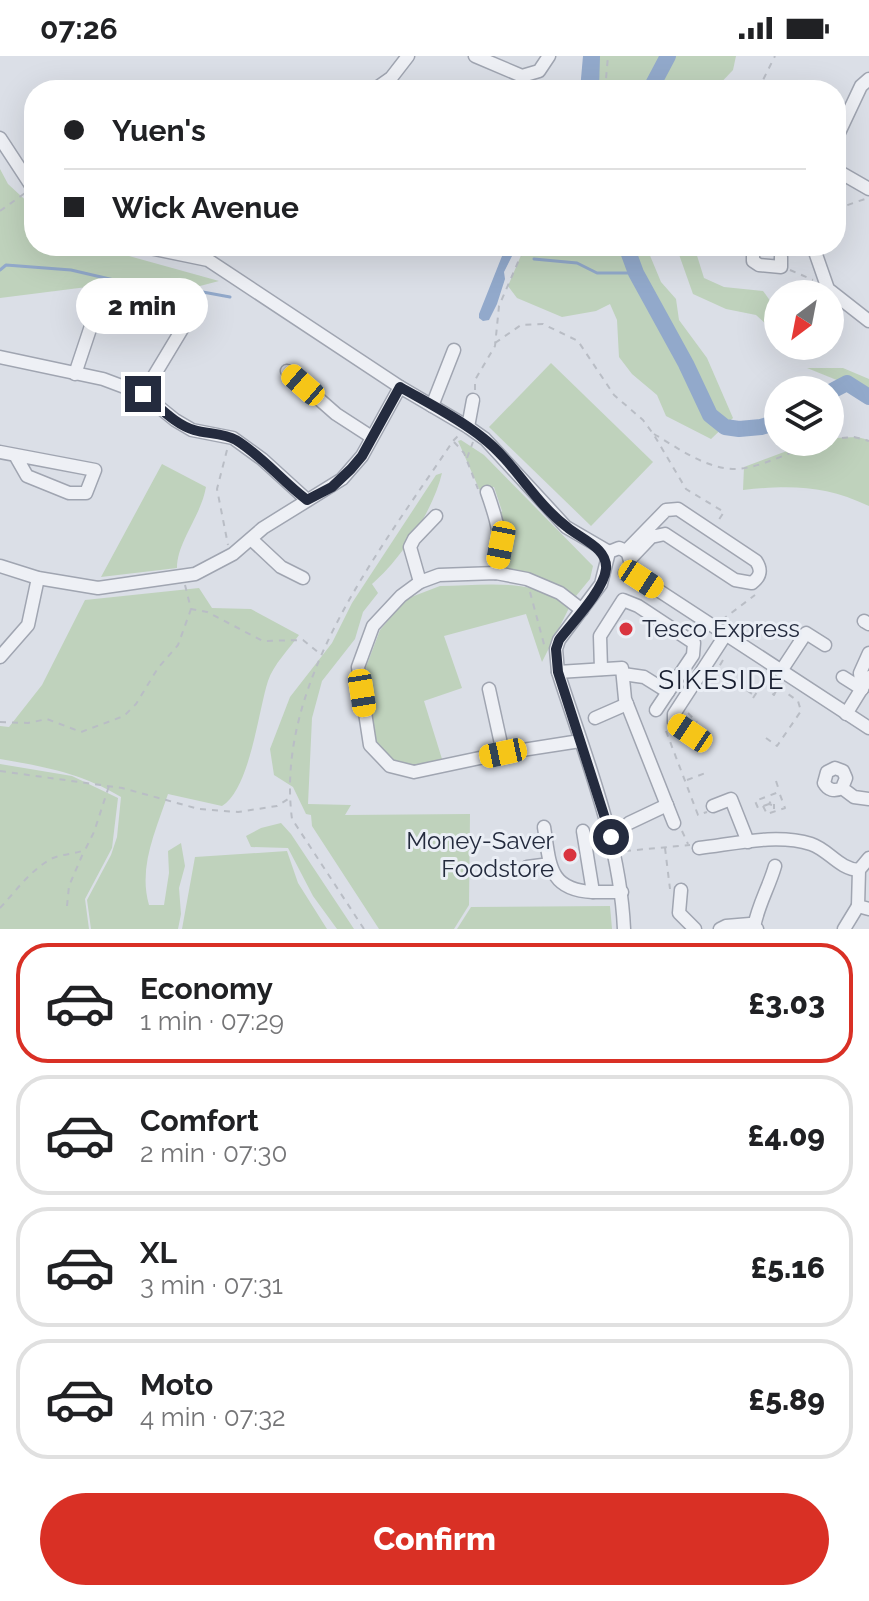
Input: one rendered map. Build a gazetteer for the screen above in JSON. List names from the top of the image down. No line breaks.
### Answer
{"districts":["SIKESIDE"],"places":["Tesco Express","Money-Saver Foodstore"],"north":"bottom left","page":{"status":"07:26","banner":["Yuen's","Wick Avenue"],"bubble":"2 min","list":[{"name":"Economy","note":"1 min · 07:29","value":"£3.03"},{"name":"Comfort","note":"2 min · 07:30","value":"£4.09"},{"name":"XL","note":"3 min · 07:31","value":"£5.16"},{"name":"Moto","note":"4 min · 07:32","value":"£5.89"}],"buttons":"Confirm"}}
